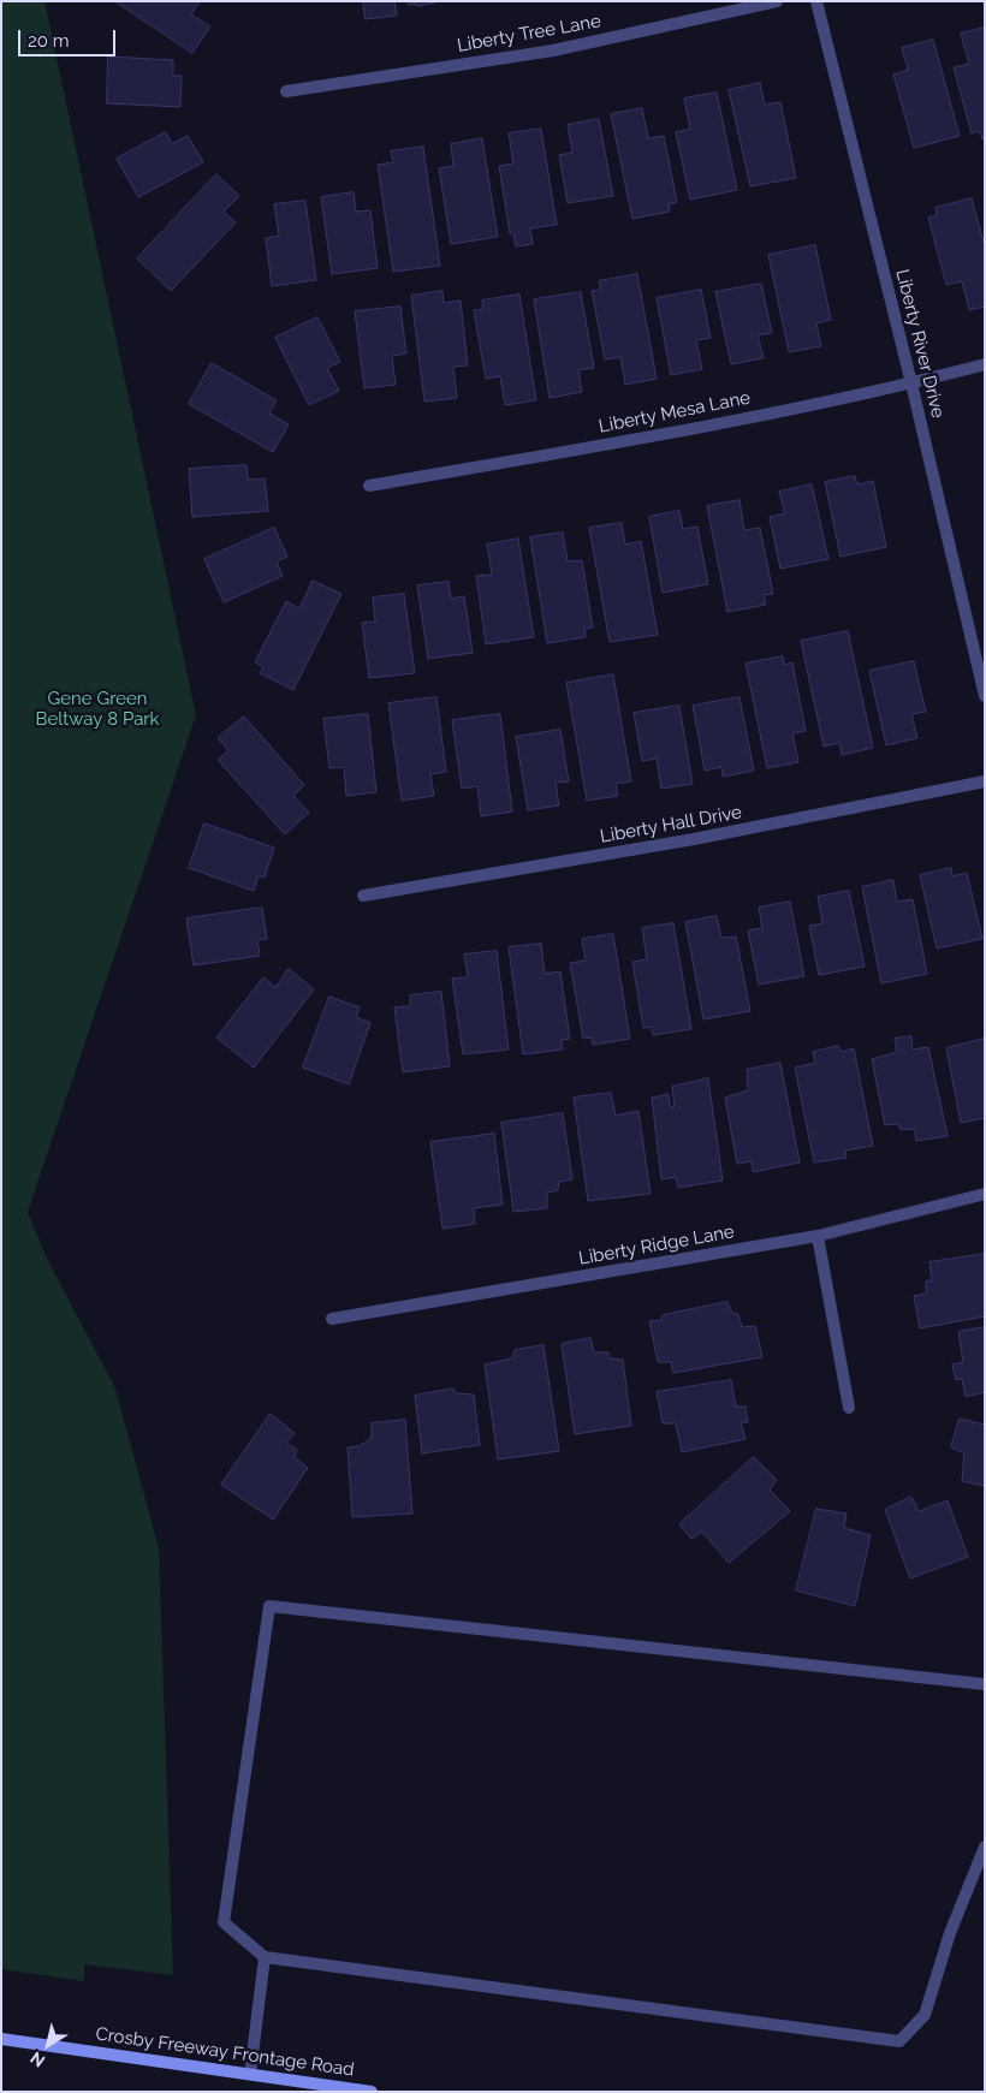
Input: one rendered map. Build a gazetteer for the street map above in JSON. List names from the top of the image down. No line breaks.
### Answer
{"streets":{"main road":["Crosby Freeway Frontage Road"],"street":["Liberty Tree Lane","Liberty River Drive","Liberty Mesa Lane","Liberty Hall Drive","Liberty Ridge Lane"]},"crossings":[["Liberty River Drive","Liberty Mesa Lane"]],"parks":["Gene Green Beltway 8 Park"],"scale_bar":"20 m","north":"bottom left"}
